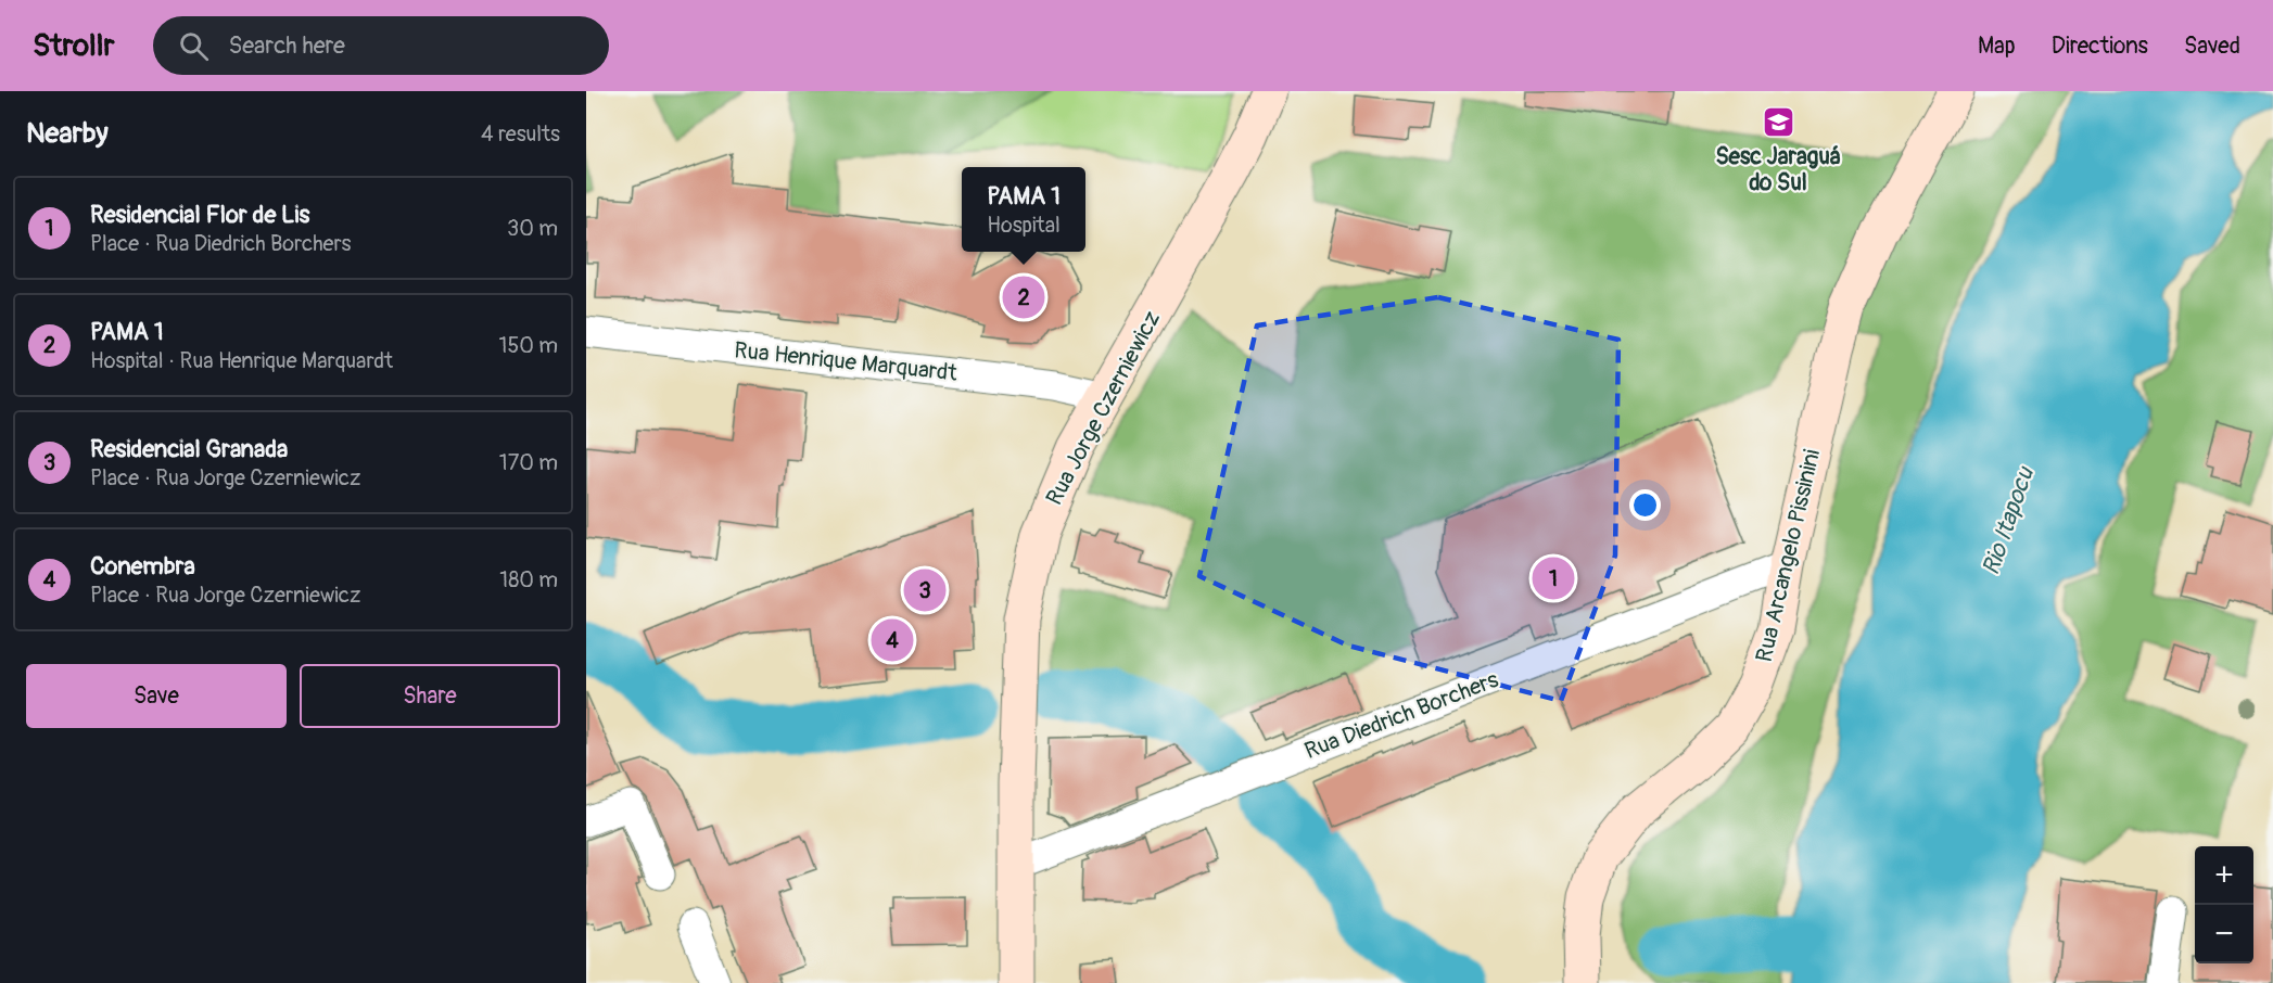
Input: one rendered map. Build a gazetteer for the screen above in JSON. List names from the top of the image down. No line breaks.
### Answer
{"streets":{"main road":["Rua Jorge Czerniewicz","Rua Arcangelo Pissinini"],"street":["Rua Henrique Marquardt","Rua Diedrich Borchers"]},"crossings":[["Rua Henrique Marquardt","Rua Jorge Czerniewicz"],["Rua Jorge Czerniewicz","Rua Diedrich Borchers"],["Rua Arcangelo Pissinini","Rua Diedrich Borchers"]],"water":["Rio Itapocu"],"places":{"school or university":["Sesc Jaraguá do Sul"]},"page":{"header":"Strollr","search":"Search here","nav":["Map","Directions","Saved"],"heading":["Nearby","4 results"],"popup":["PAMA 1","Hospital"],"list":[{"mark":"1","name":"Residencial Flor de Lis","note":"Place · Rua Diedrich Borchers","value":"30 m"},{"mark":"2","name":"PAMA 1","note":"Hospital · Rua Henrique Marquardt","value":"150 m"},{"mark":"3","name":"Residencial Granada","note":"Place · Rua Jorge Czerniewicz","value":"170 m"},{"mark":"4","name":"Conembra","note":"Place · Rua Jorge Czerniewicz","value":"180 m"}],"pins":["2","1","3","4"],"buttons":["Save","Share"],"map_buttons":["+","−"]}}
